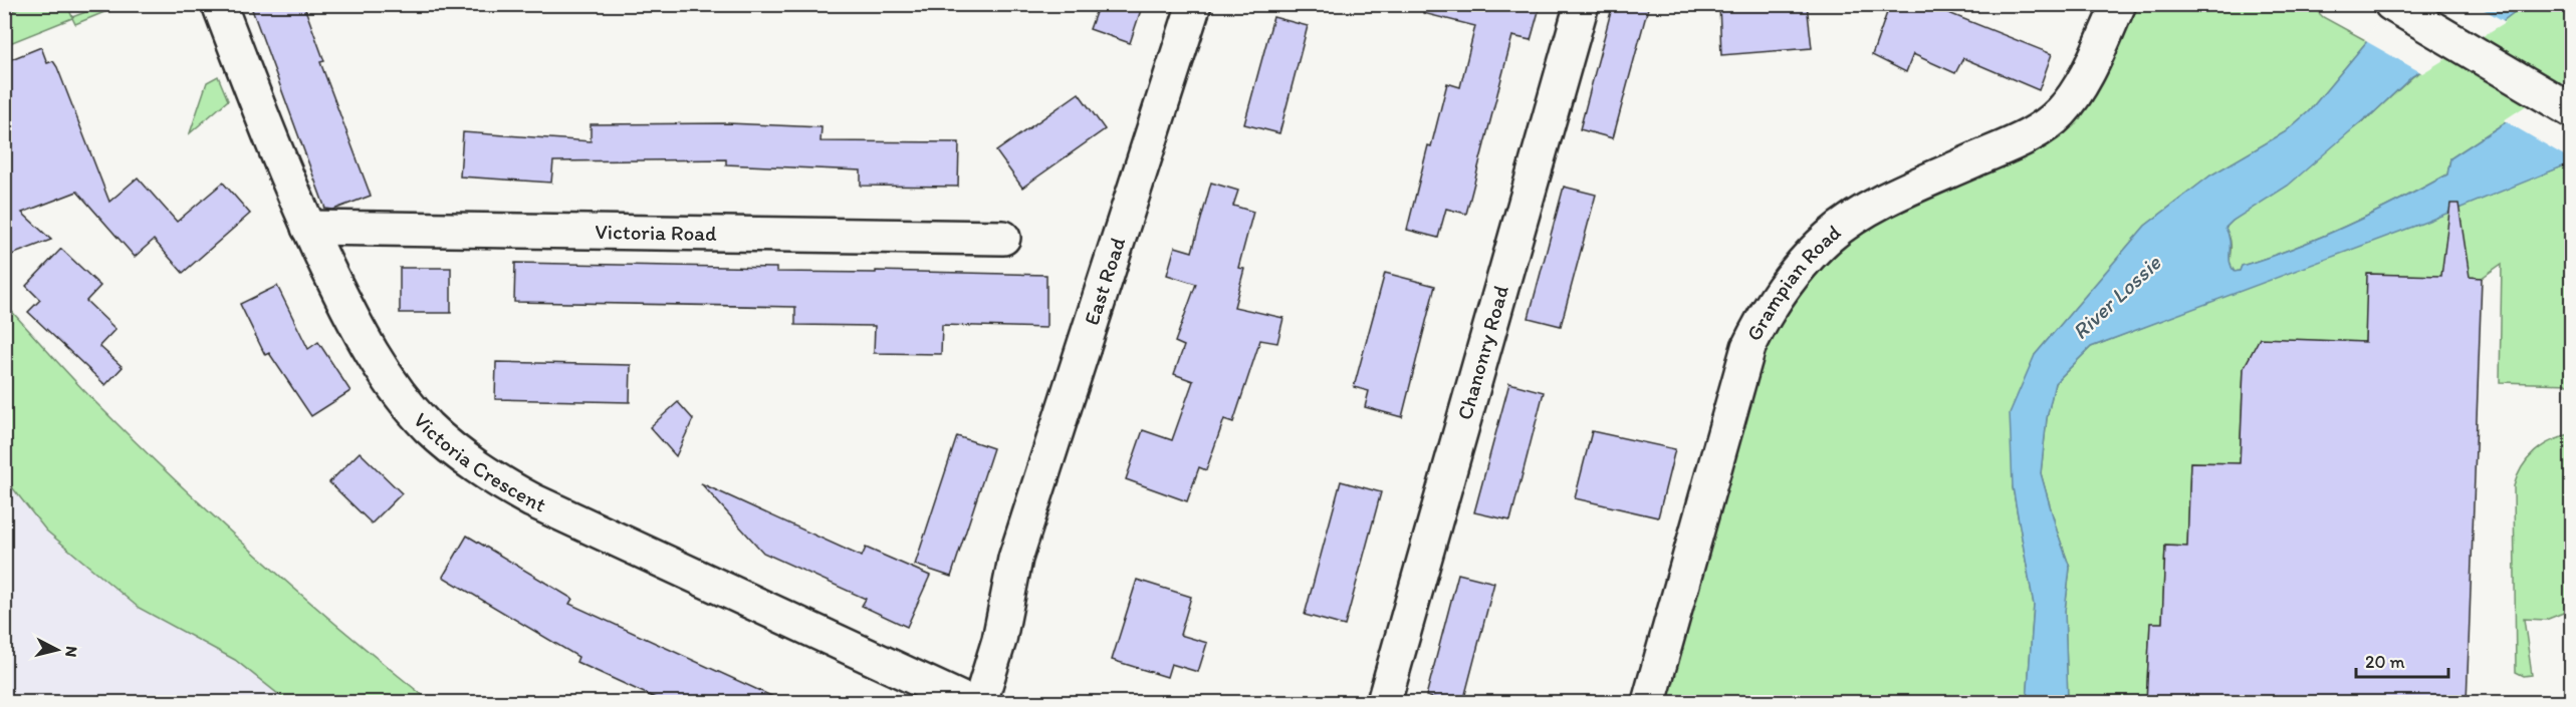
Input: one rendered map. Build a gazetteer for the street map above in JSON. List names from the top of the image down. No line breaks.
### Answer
{"streets":{"main road":["Victoria Road","East Road","Grampian Road","Chanonry Road","Victoria Crescent"]},"crossings":[["Victoria Road","Victoria Crescent"],["East Road","Victoria Crescent"]],"water":["River Lossie"],"scale_bar":"20 m","north":"right"}
